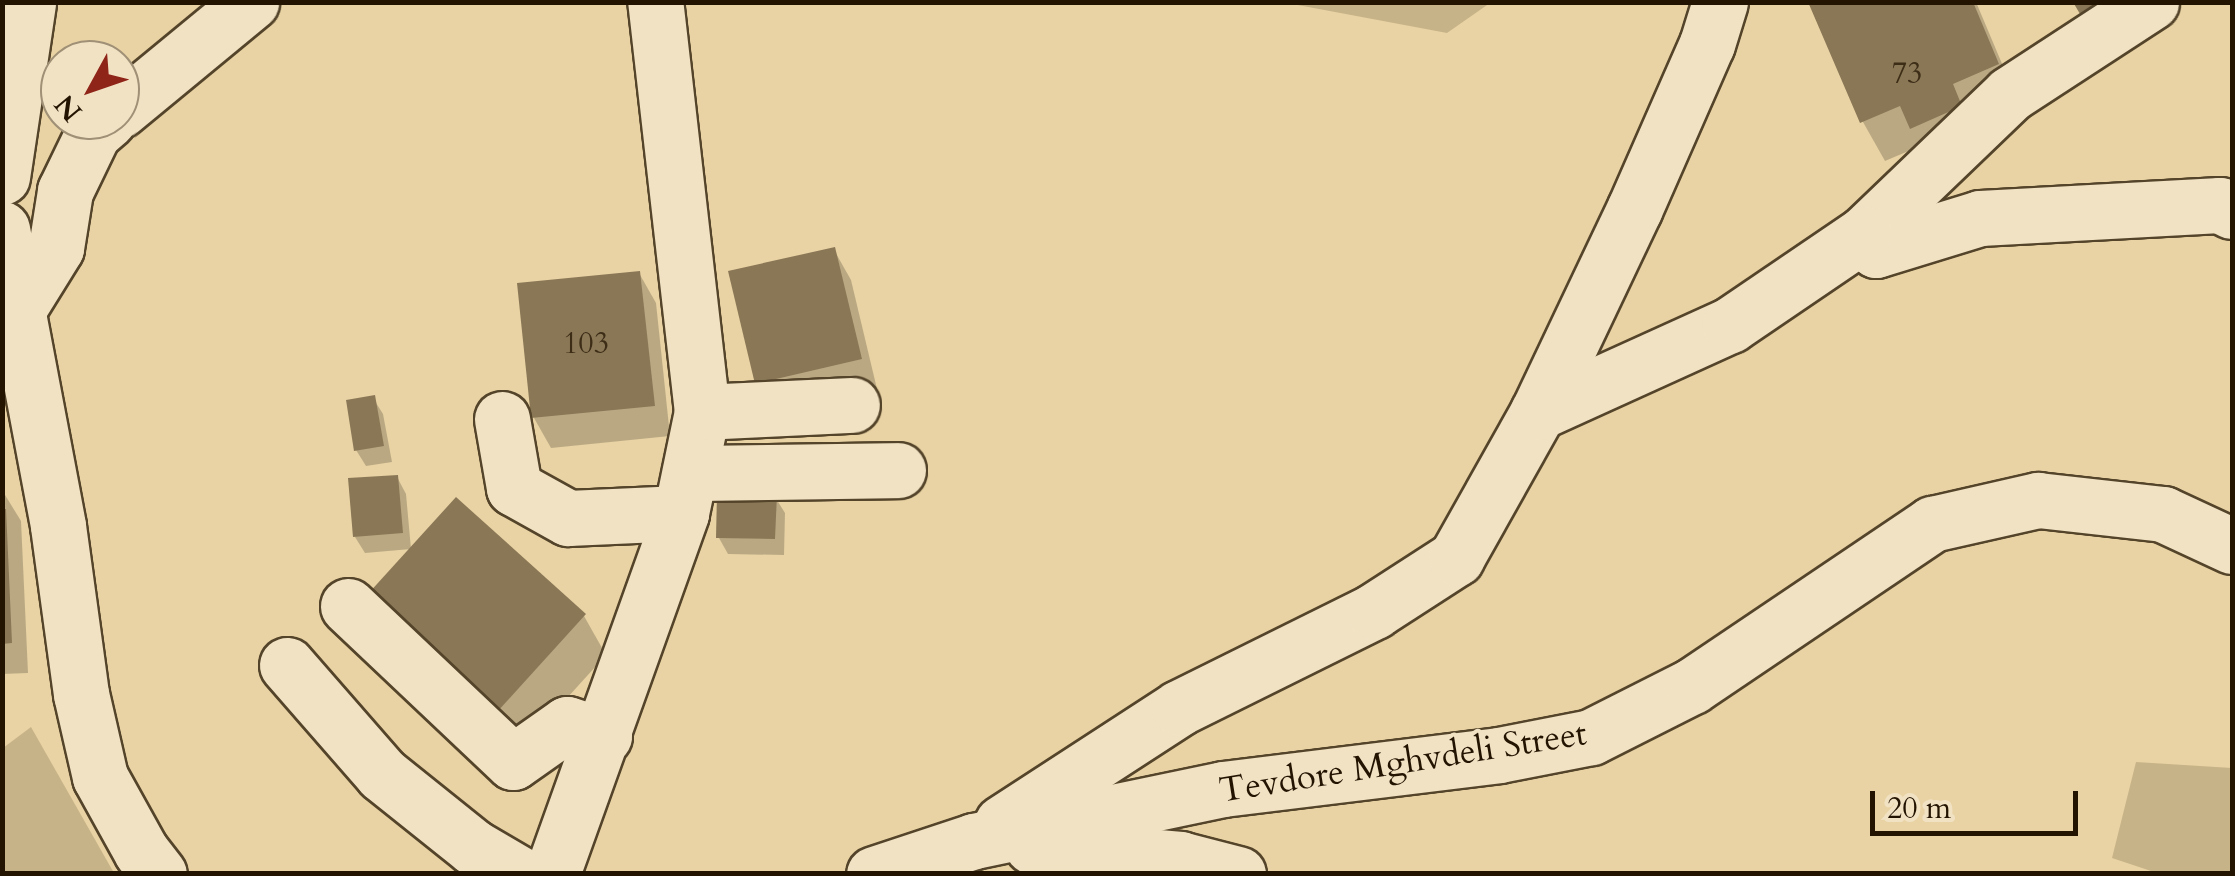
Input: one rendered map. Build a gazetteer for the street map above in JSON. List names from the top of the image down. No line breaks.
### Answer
{"streets":{"street":["Tevdore Mghvdeli Street"]},"house_numbers":["73","103"],"scale_bar":"20 m","north":"bottom left"}
